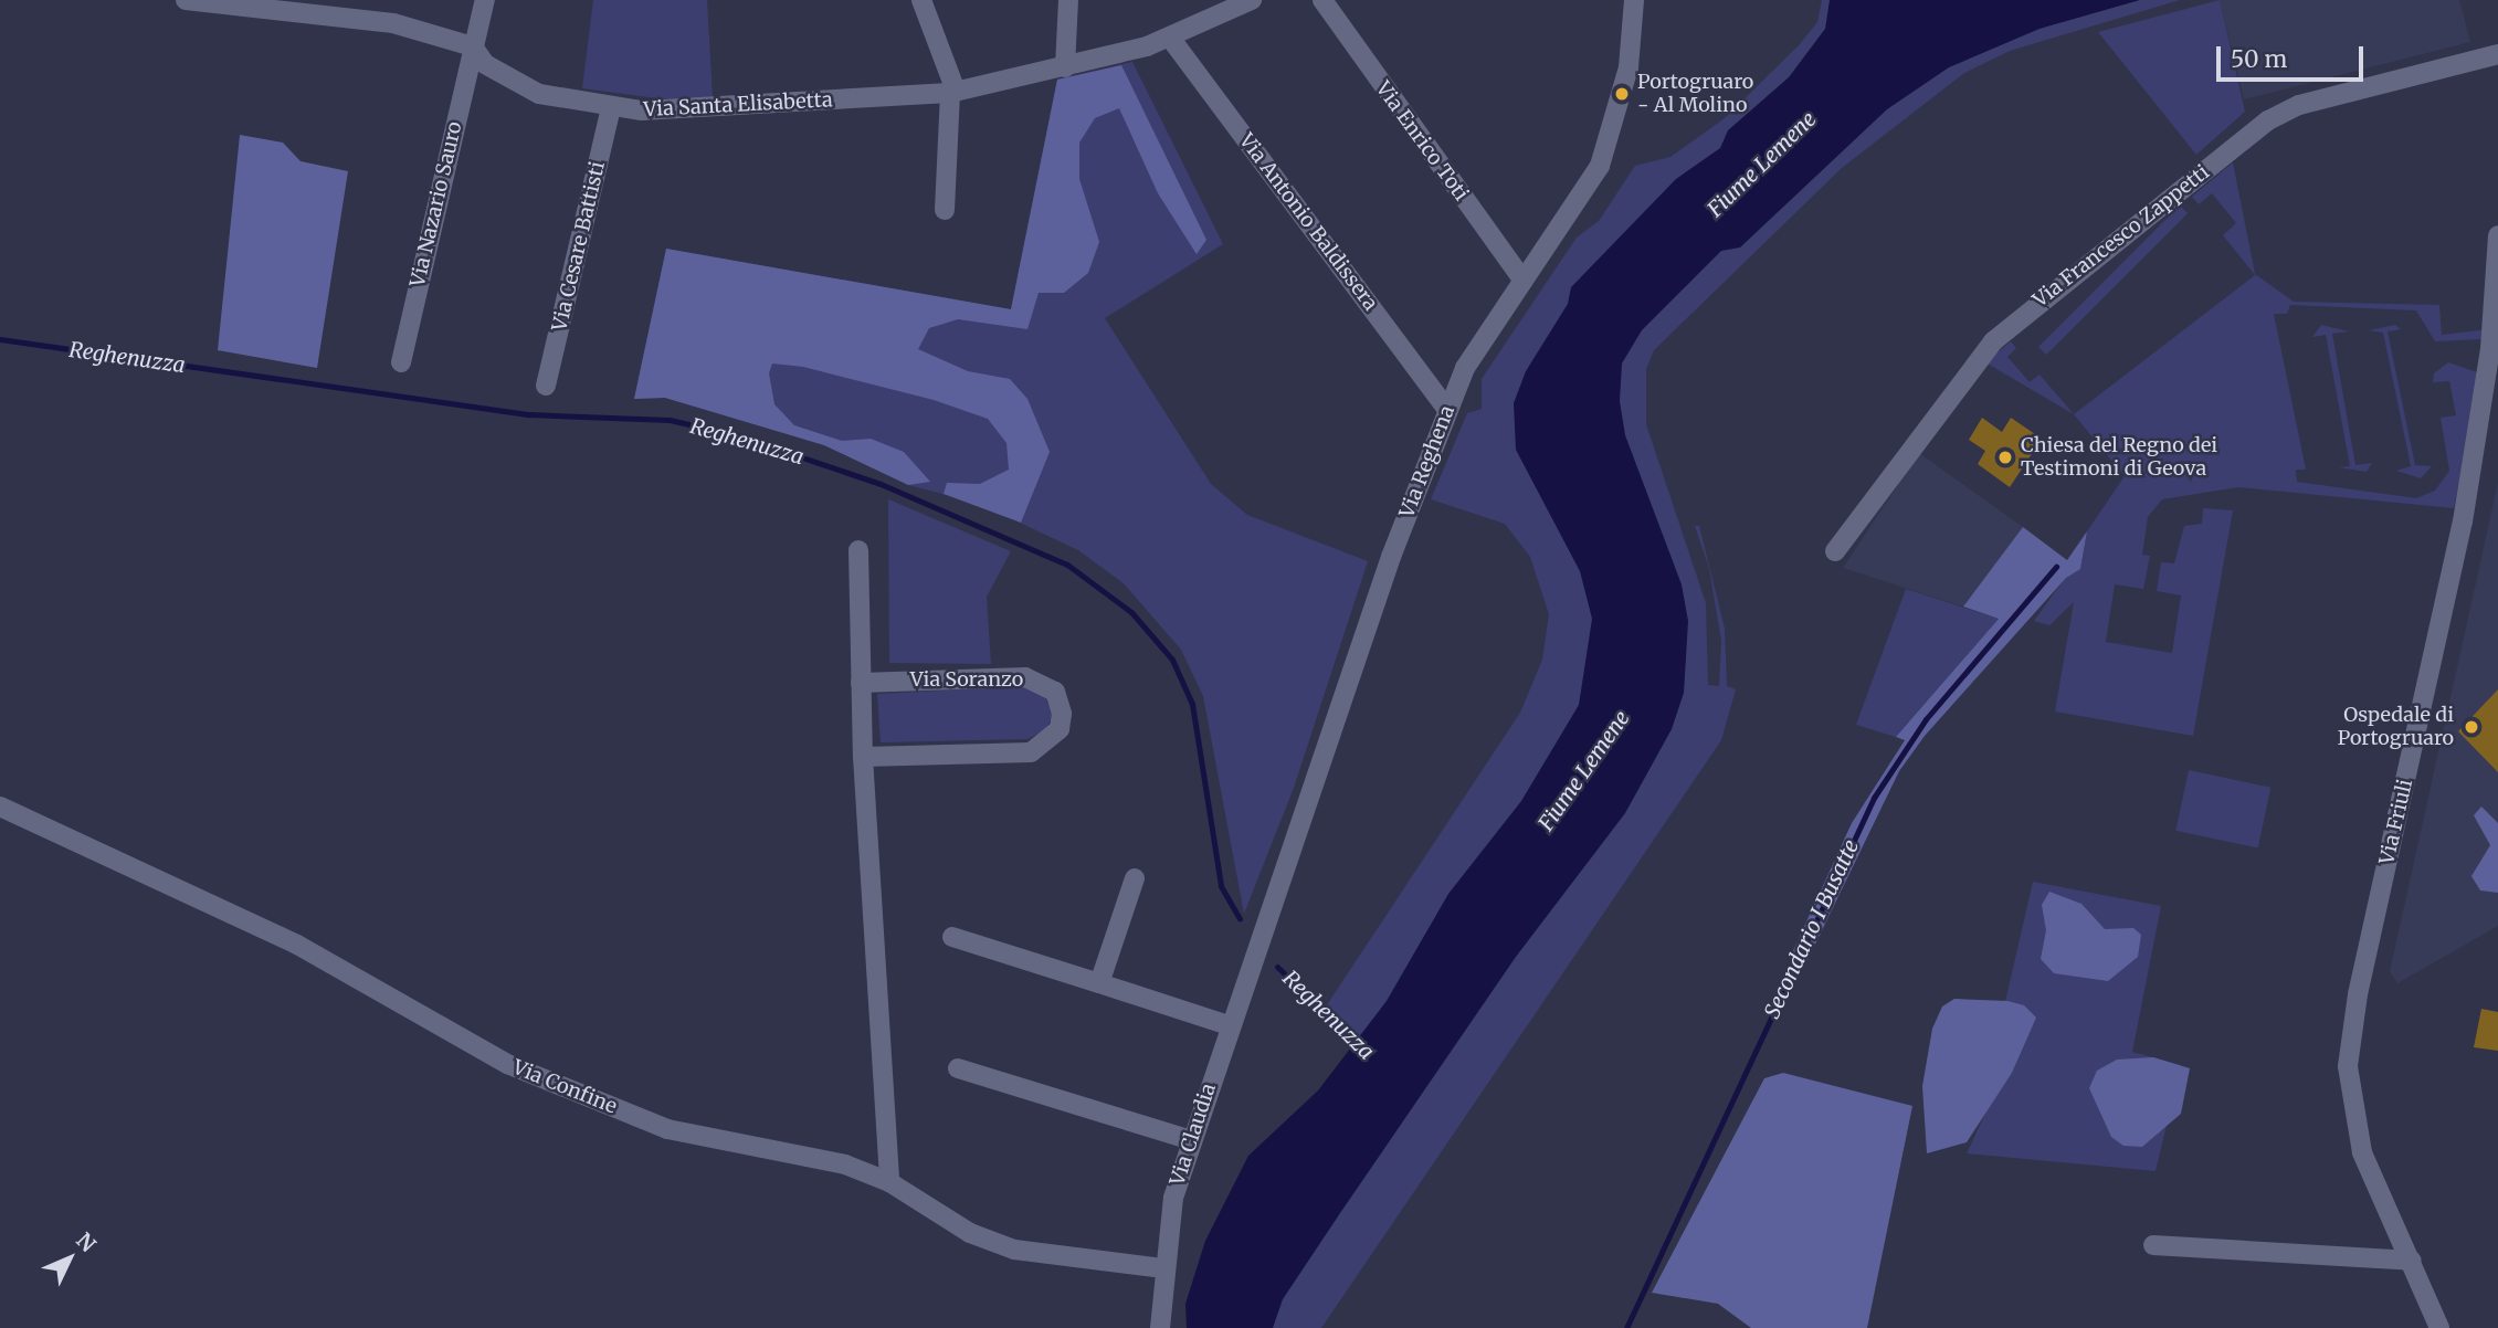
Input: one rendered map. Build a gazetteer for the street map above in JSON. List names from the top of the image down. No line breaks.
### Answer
{"streets":{"street":["Via Santa Elisabetta","Via Enrico Toti","Via Nazario Sauro","Via Antonio Baldissera","Via Francesco Zappetti","Via Cesare Battisti","Via Reghena","Via Soranzo","Via Friuli","Via Confine","Via Claudia"]},"crossings":[["Via Santa Elisabetta","Via Nazario Sauro"],["Via Santa Elisabetta","Via Antonio Baldissera"],["Via Santa Elisabetta","Via Cesare Battisti"],["Via Enrico Toti","Via Reghena"],["Via Antonio Baldissera","Via Reghena"],["Via Reghena","Via Claudia"],["Via Confine","Via Claudia"]],"water":["Fiume Lemene","Reghenuzza","Secondario I Busatte"],"places":["Portogruaro - Al Molino","Chiesa del Regno dei Testimoni di Geova","Ospedale di Portogruaro"],"scale_bar":"50 m","north":"top right"}
